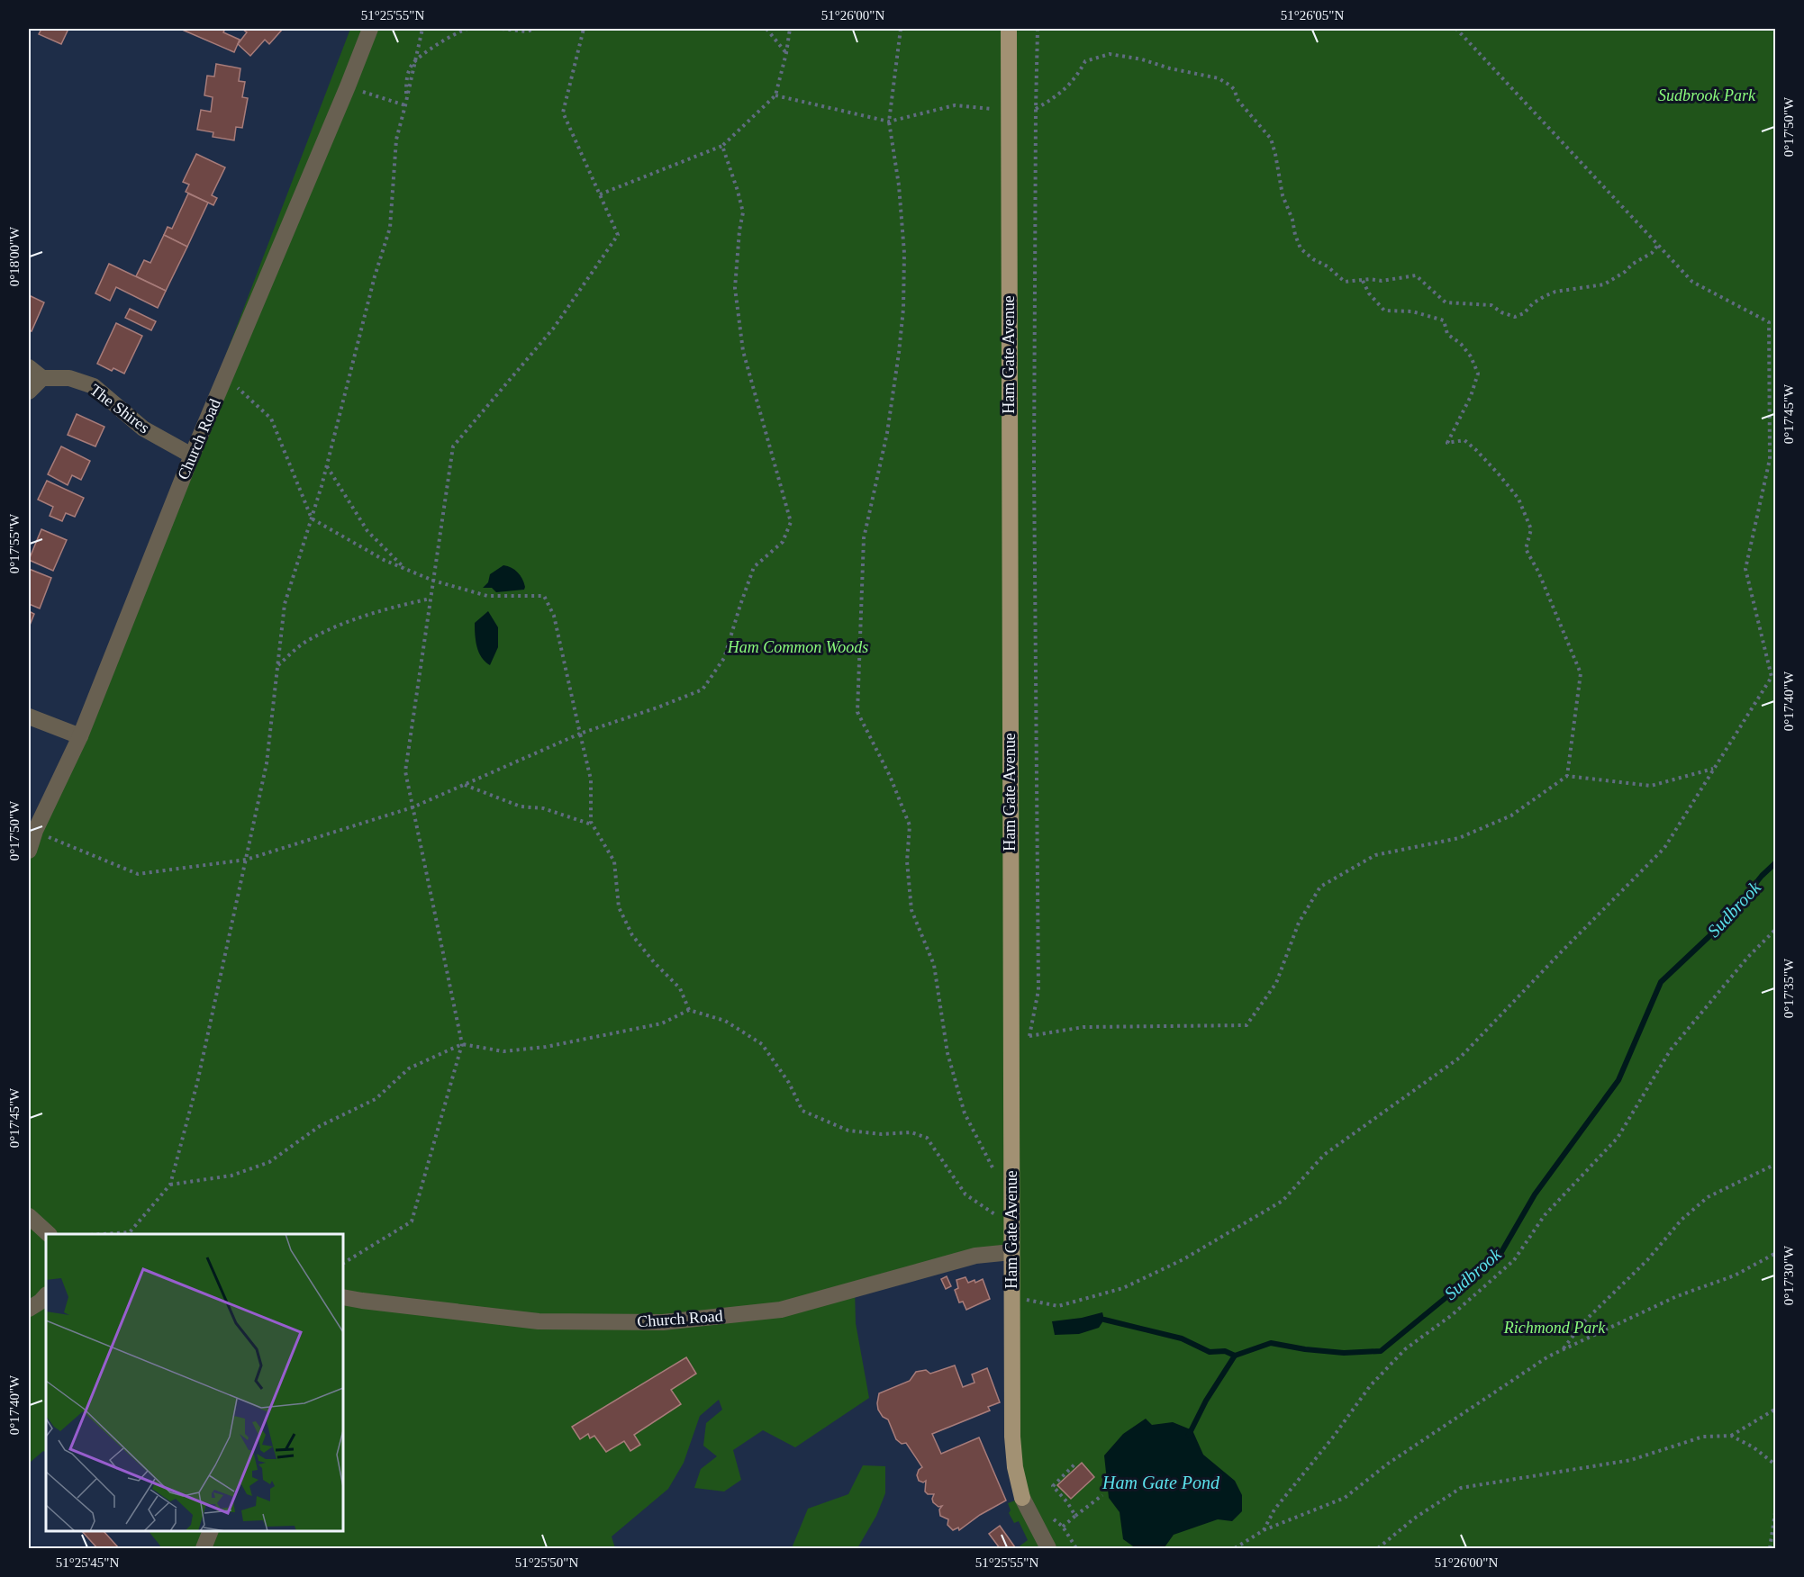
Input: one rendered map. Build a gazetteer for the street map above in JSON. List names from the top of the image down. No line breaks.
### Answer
{"streets":{"main road":["Ham Gate Avenue"],"street":["The Shires","Church Road"]},"crossings":[["Ham Gate Avenue","Church Road"],["The Shires","Church Road"]],"water":["Sudbrook","Ham Gate Pond"],"parks":["Sudbrook Park","Ham Common Woods","Richmond Park"],"coordinates":["51°25'55\"N","51°26'00\"N","51°26'05\"N","0°17'50\"W","0°18'00\"W","0°17'45\"W","0°17'55\"W","0°17'40\"W","0°17'35\"W","0°17'30\"W","51°25'45\"N","51°25'50\"N"]}
